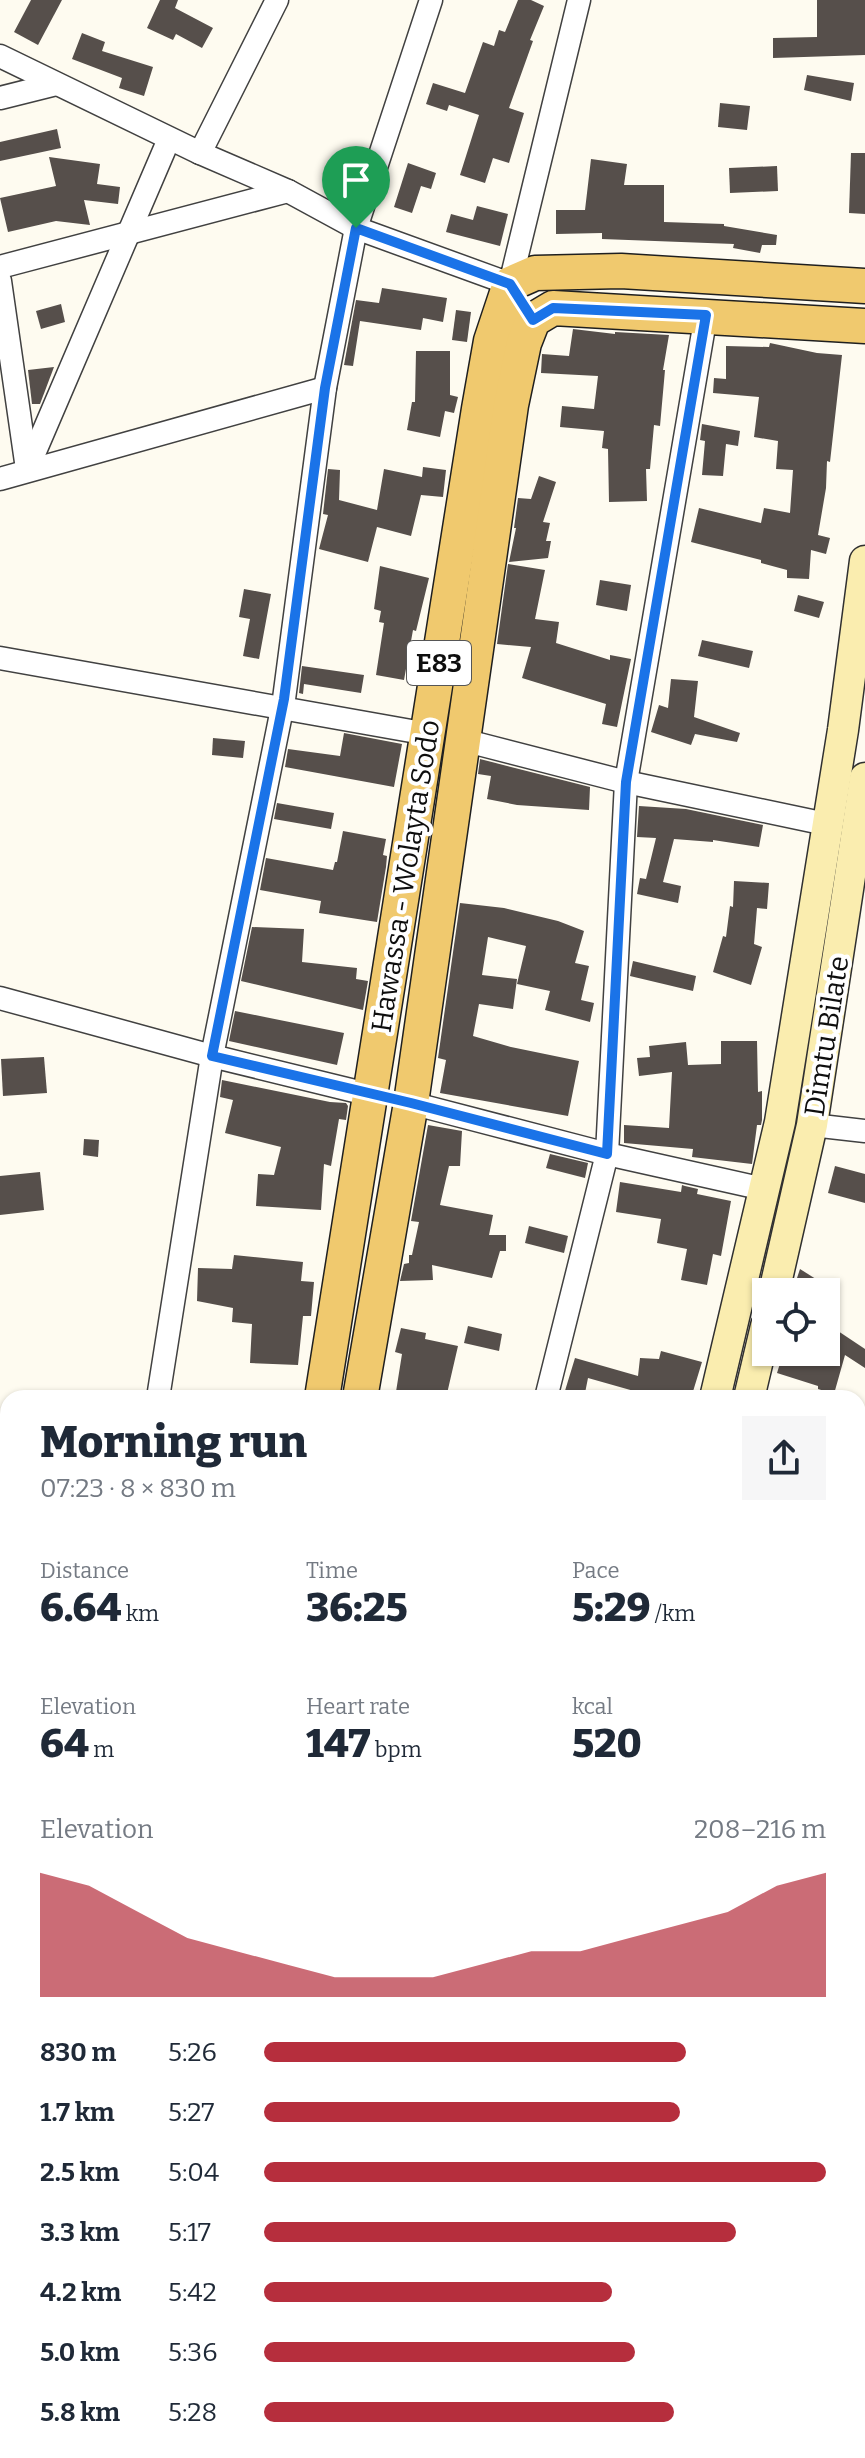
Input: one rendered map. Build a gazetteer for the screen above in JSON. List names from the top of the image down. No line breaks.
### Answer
{"streets":{"main road":["E83","Hawassa - Wolayta Sodo","Dimtu Bilate"]},"page":{"heading":["Morning run","07:23 · 8 × 830 m"],"stats":[["Distance","6.64 km"],["Time","36:25"],["Pace","5:29 /km"],["Elevation","64 m"],["Heart rate","147 bpm"],["kcal","520"]],"chart":["Elevation","208–216 m"],"list":[{"name":"830 m","note":"5:26"},{"name":"1.7 km","note":"5:27"},{"name":"2.5 km","note":"5:04"},{"name":"3.3 km","note":"5:17"},{"name":"4.2 km","note":"5:42"},{"name":"5.0 km","note":"5:36"},{"name":"5.8 km","note":"5:28"}]}}
